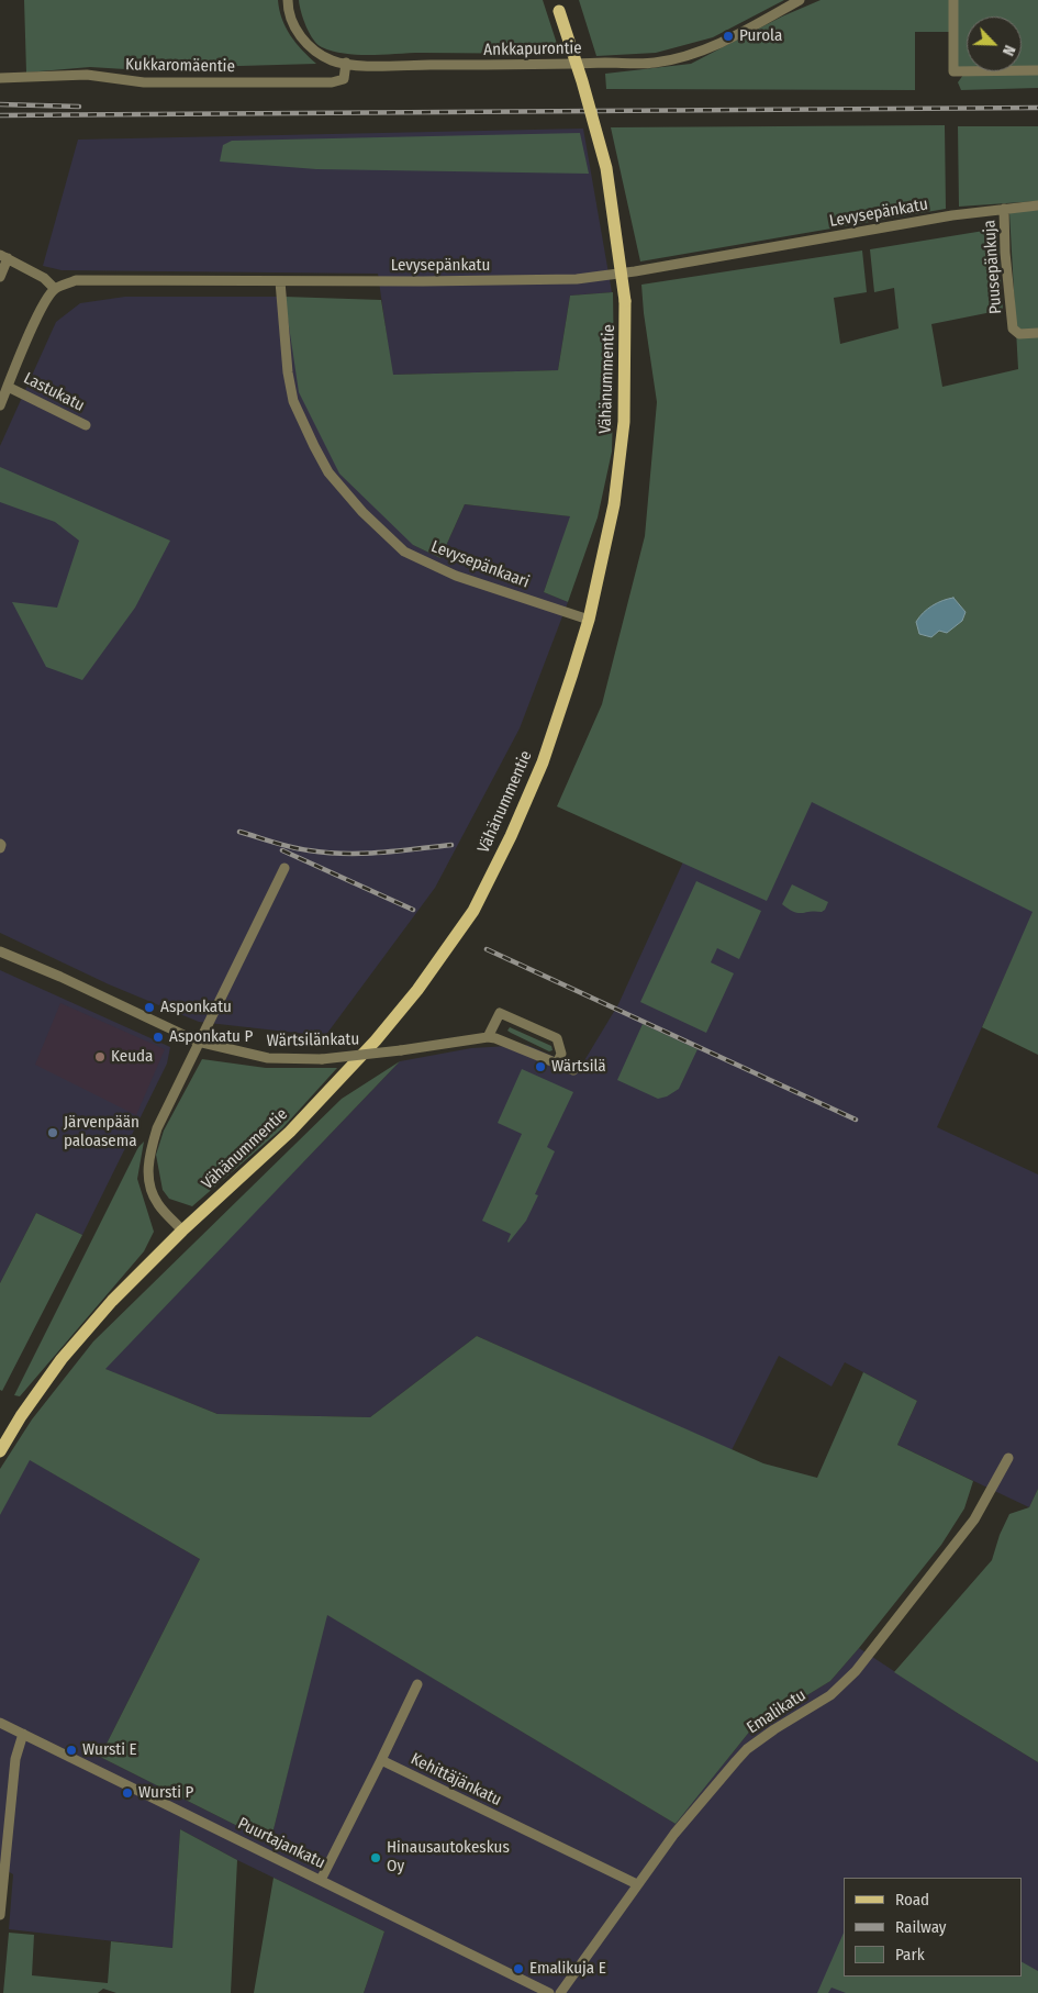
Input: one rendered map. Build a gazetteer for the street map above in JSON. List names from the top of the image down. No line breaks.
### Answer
{"streets":{"main road":["Vähänummentie"],"street":["Ankkapurontie","Kukkaromäentie","Levysepänkatu","Puusepänkuja","Lastukatu","Levysepänkaari","Wärtsilänkatu","Emalikatu","Kehittäjänkatu","Puurtajankatu"]},"crossings":[["Ankkapurontie","Kukkaromäentie"],["Levysepänkatu","Puusepänkuja"],["Levysepänkatu","Levysepänkaari"],["Vähänummentie","Levysepänkaari"],["Emalikatu","Kehittäjänkatu"]],"places":["Purola","Asponkatu","Asponkatu P","Keuda","Wärtsilä","Järvenpään paloasema","Wursti E","Wursti P","Hinausautokeskus Oy","Emalikuja E"],"legend":["Road","Railway","Park"],"north":"bottom right"}
